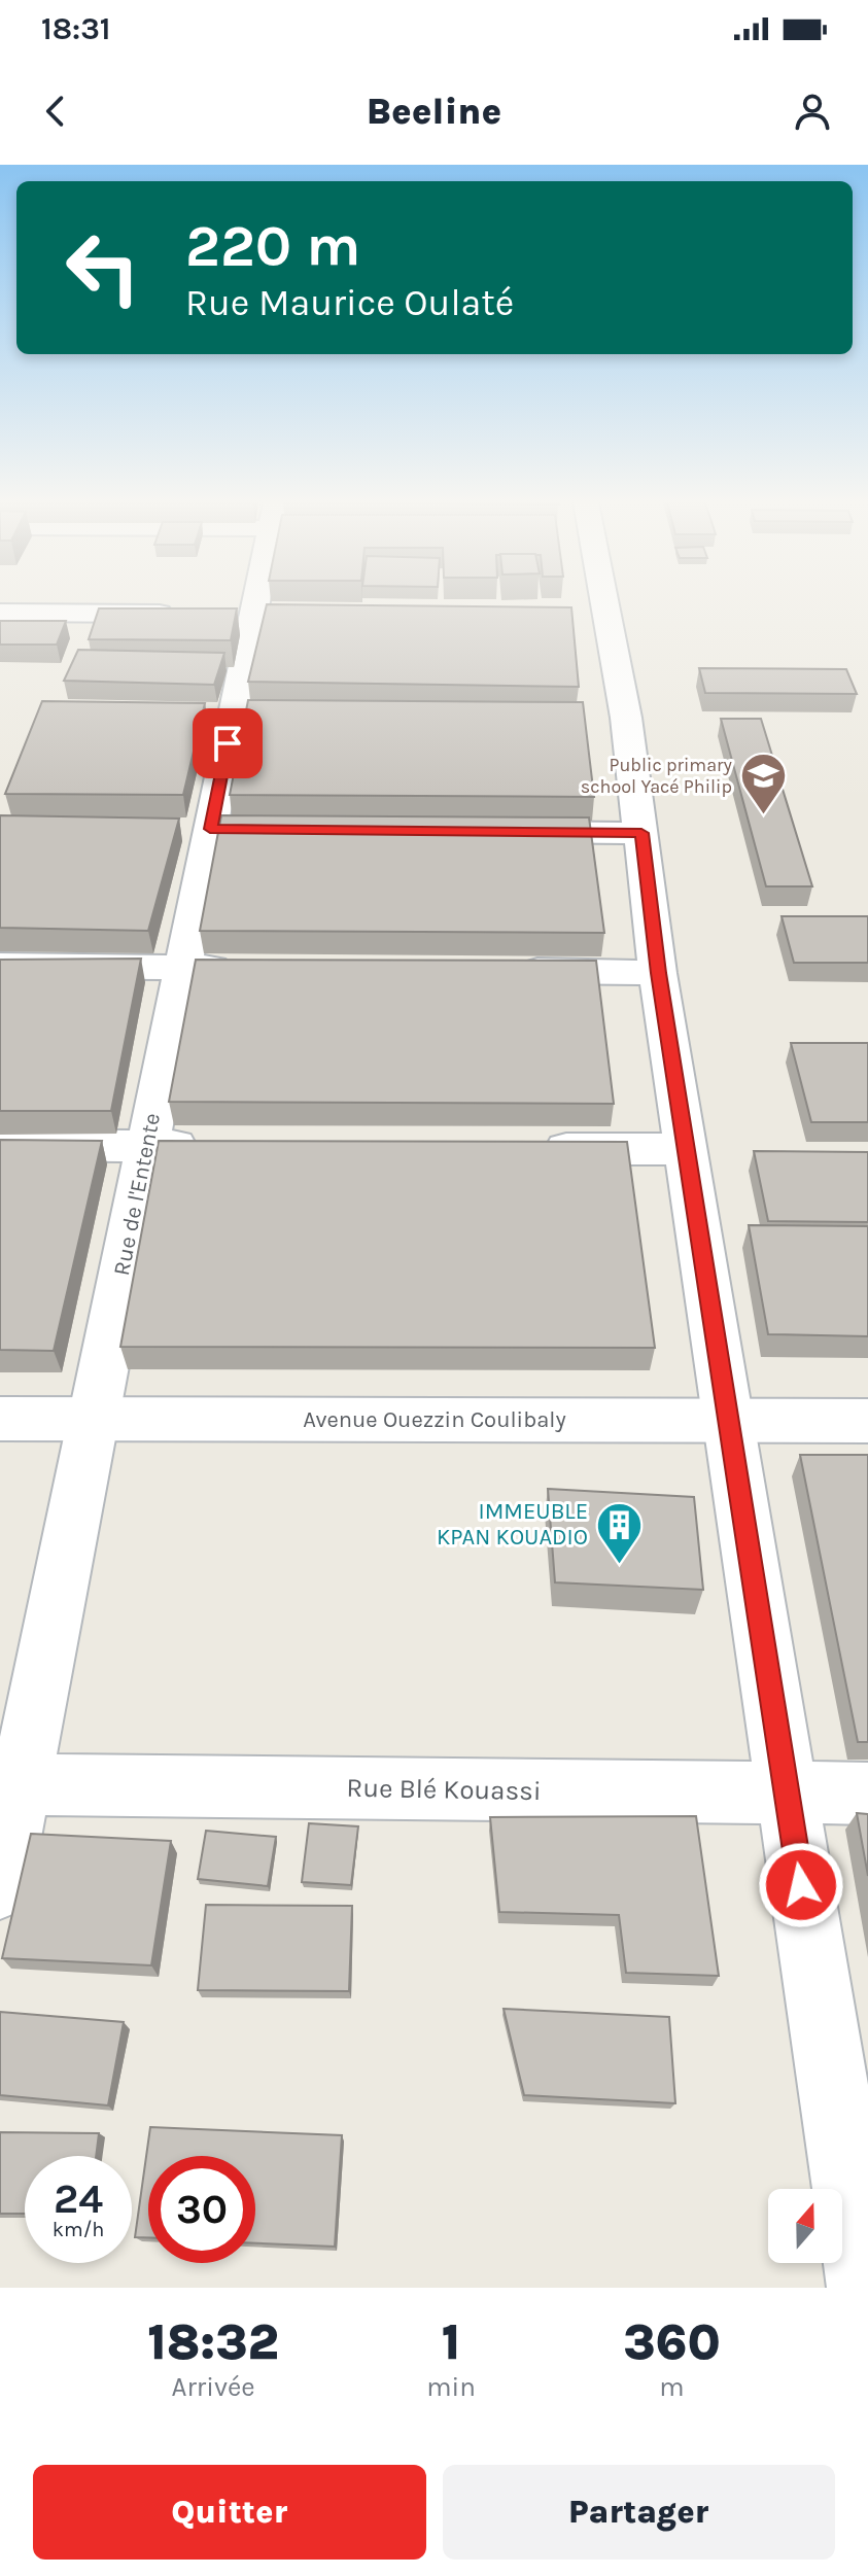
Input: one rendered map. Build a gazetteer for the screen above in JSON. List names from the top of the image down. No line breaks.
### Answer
{"streets":{"street":["Rue de l'Entente","Avenue Ouezzin Coulibaly","Rue Blé Kouassi"]},"crossings":[["Rue de l'Entente","Avenue Ouezzin Coulibaly"],["Rue de l'Entente","Rue Blé Kouassi"]],"places":{"school or university":["Public primary school Yacé Philip"],"building":["IMMEUBLE KPAN KOUADIO"]},"north":"top","page":{"status":"18:31","header":"Beeline","turn":["220 m","Rue Maurice Oulaté"],"speed":"24 km/h","limit":"30","eta":["18:32","Arrivée","1","min","360","m"],"buttons":["Quitter","Partager"]}}
